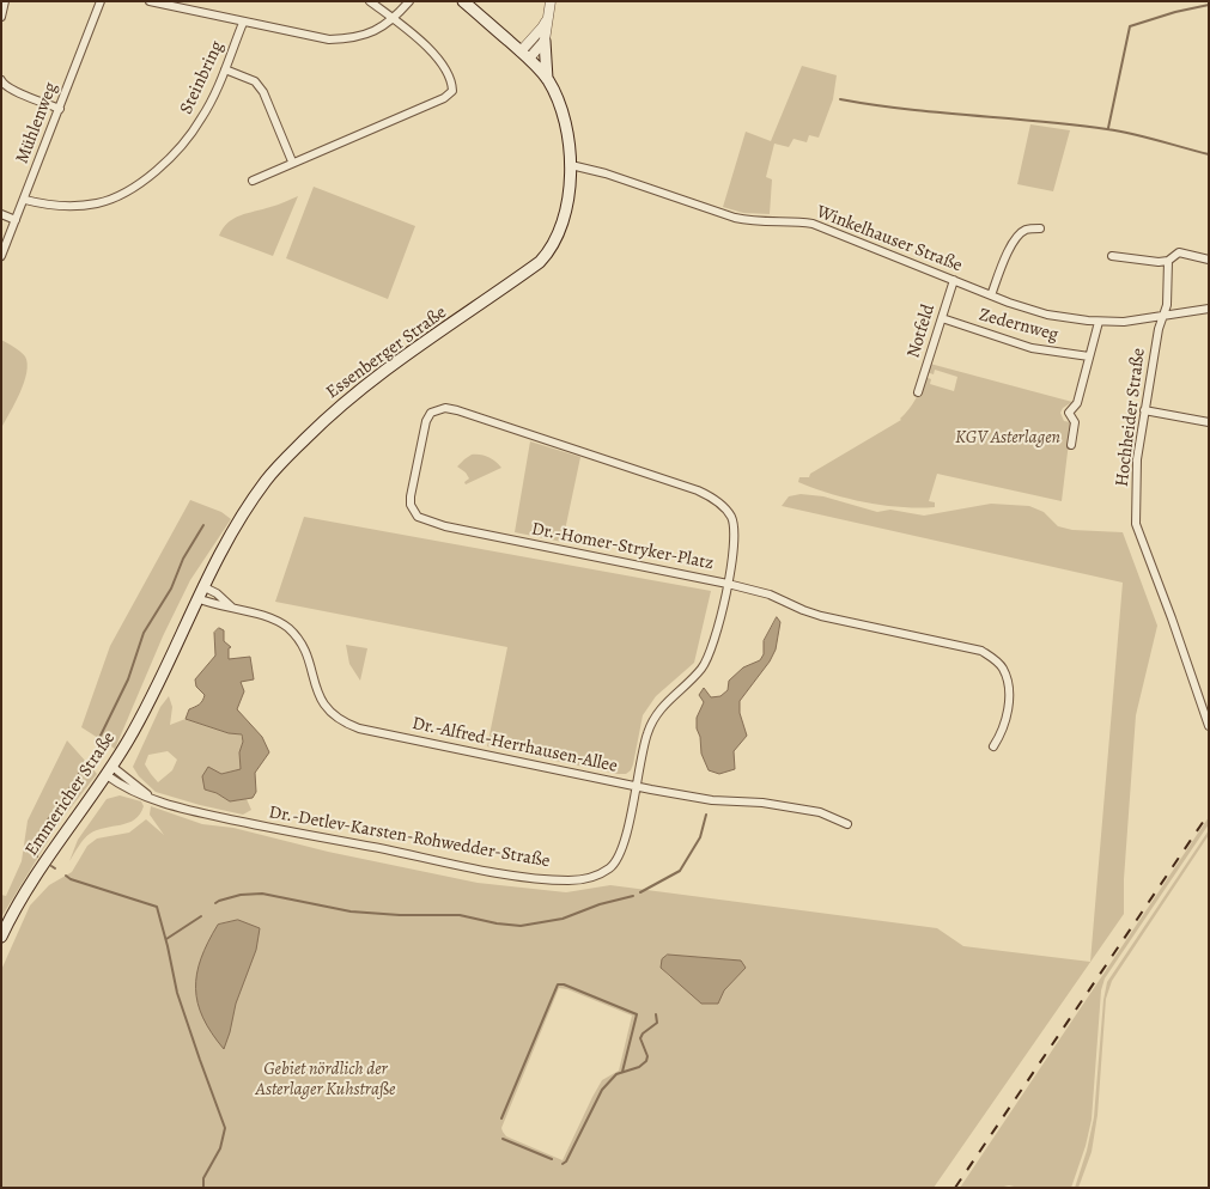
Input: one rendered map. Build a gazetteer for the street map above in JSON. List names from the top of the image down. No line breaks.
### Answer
{"streets":{"main road":["Essenberger Straße","Emmericher Straße"],"street":["Steinbring","Mühlenweg","Winkelhauser Straße","Zedernweg","Notfeld","Hochheider Straße","Dr.-Homer-Stryker-Platz","Dr.-Alfred-Herrhausen-Allee","Dr.-Detlev-Karsten-Rohwedder-Straße"]},"crossings":[["Steinbring","Mühlenweg"],["Winkelhauser Straße","Notfeld"],["Winkelhauser Straße","Essenberger Straße"],["Winkelhauser Straße","Hochheider Straße"],["Zedernweg","Notfeld"],["Essenberger Straße","Dr.-Alfred-Herrhausen-Allee"],["Essenberger Straße","Emmericher Straße"],["Dr.-Homer-Stryker-Platz","Dr.-Detlev-Karsten-Rohwedder-Straße"],["Dr.-Alfred-Herrhausen-Allee","Dr.-Detlev-Karsten-Rohwedder-Straße"],["Emmericher Straße","Dr.-Detlev-Karsten-Rohwedder-Straße"]],"parks":["KGV Asterlagen","Gebiet nördlich der Asterlager Kuhstraße"]}
